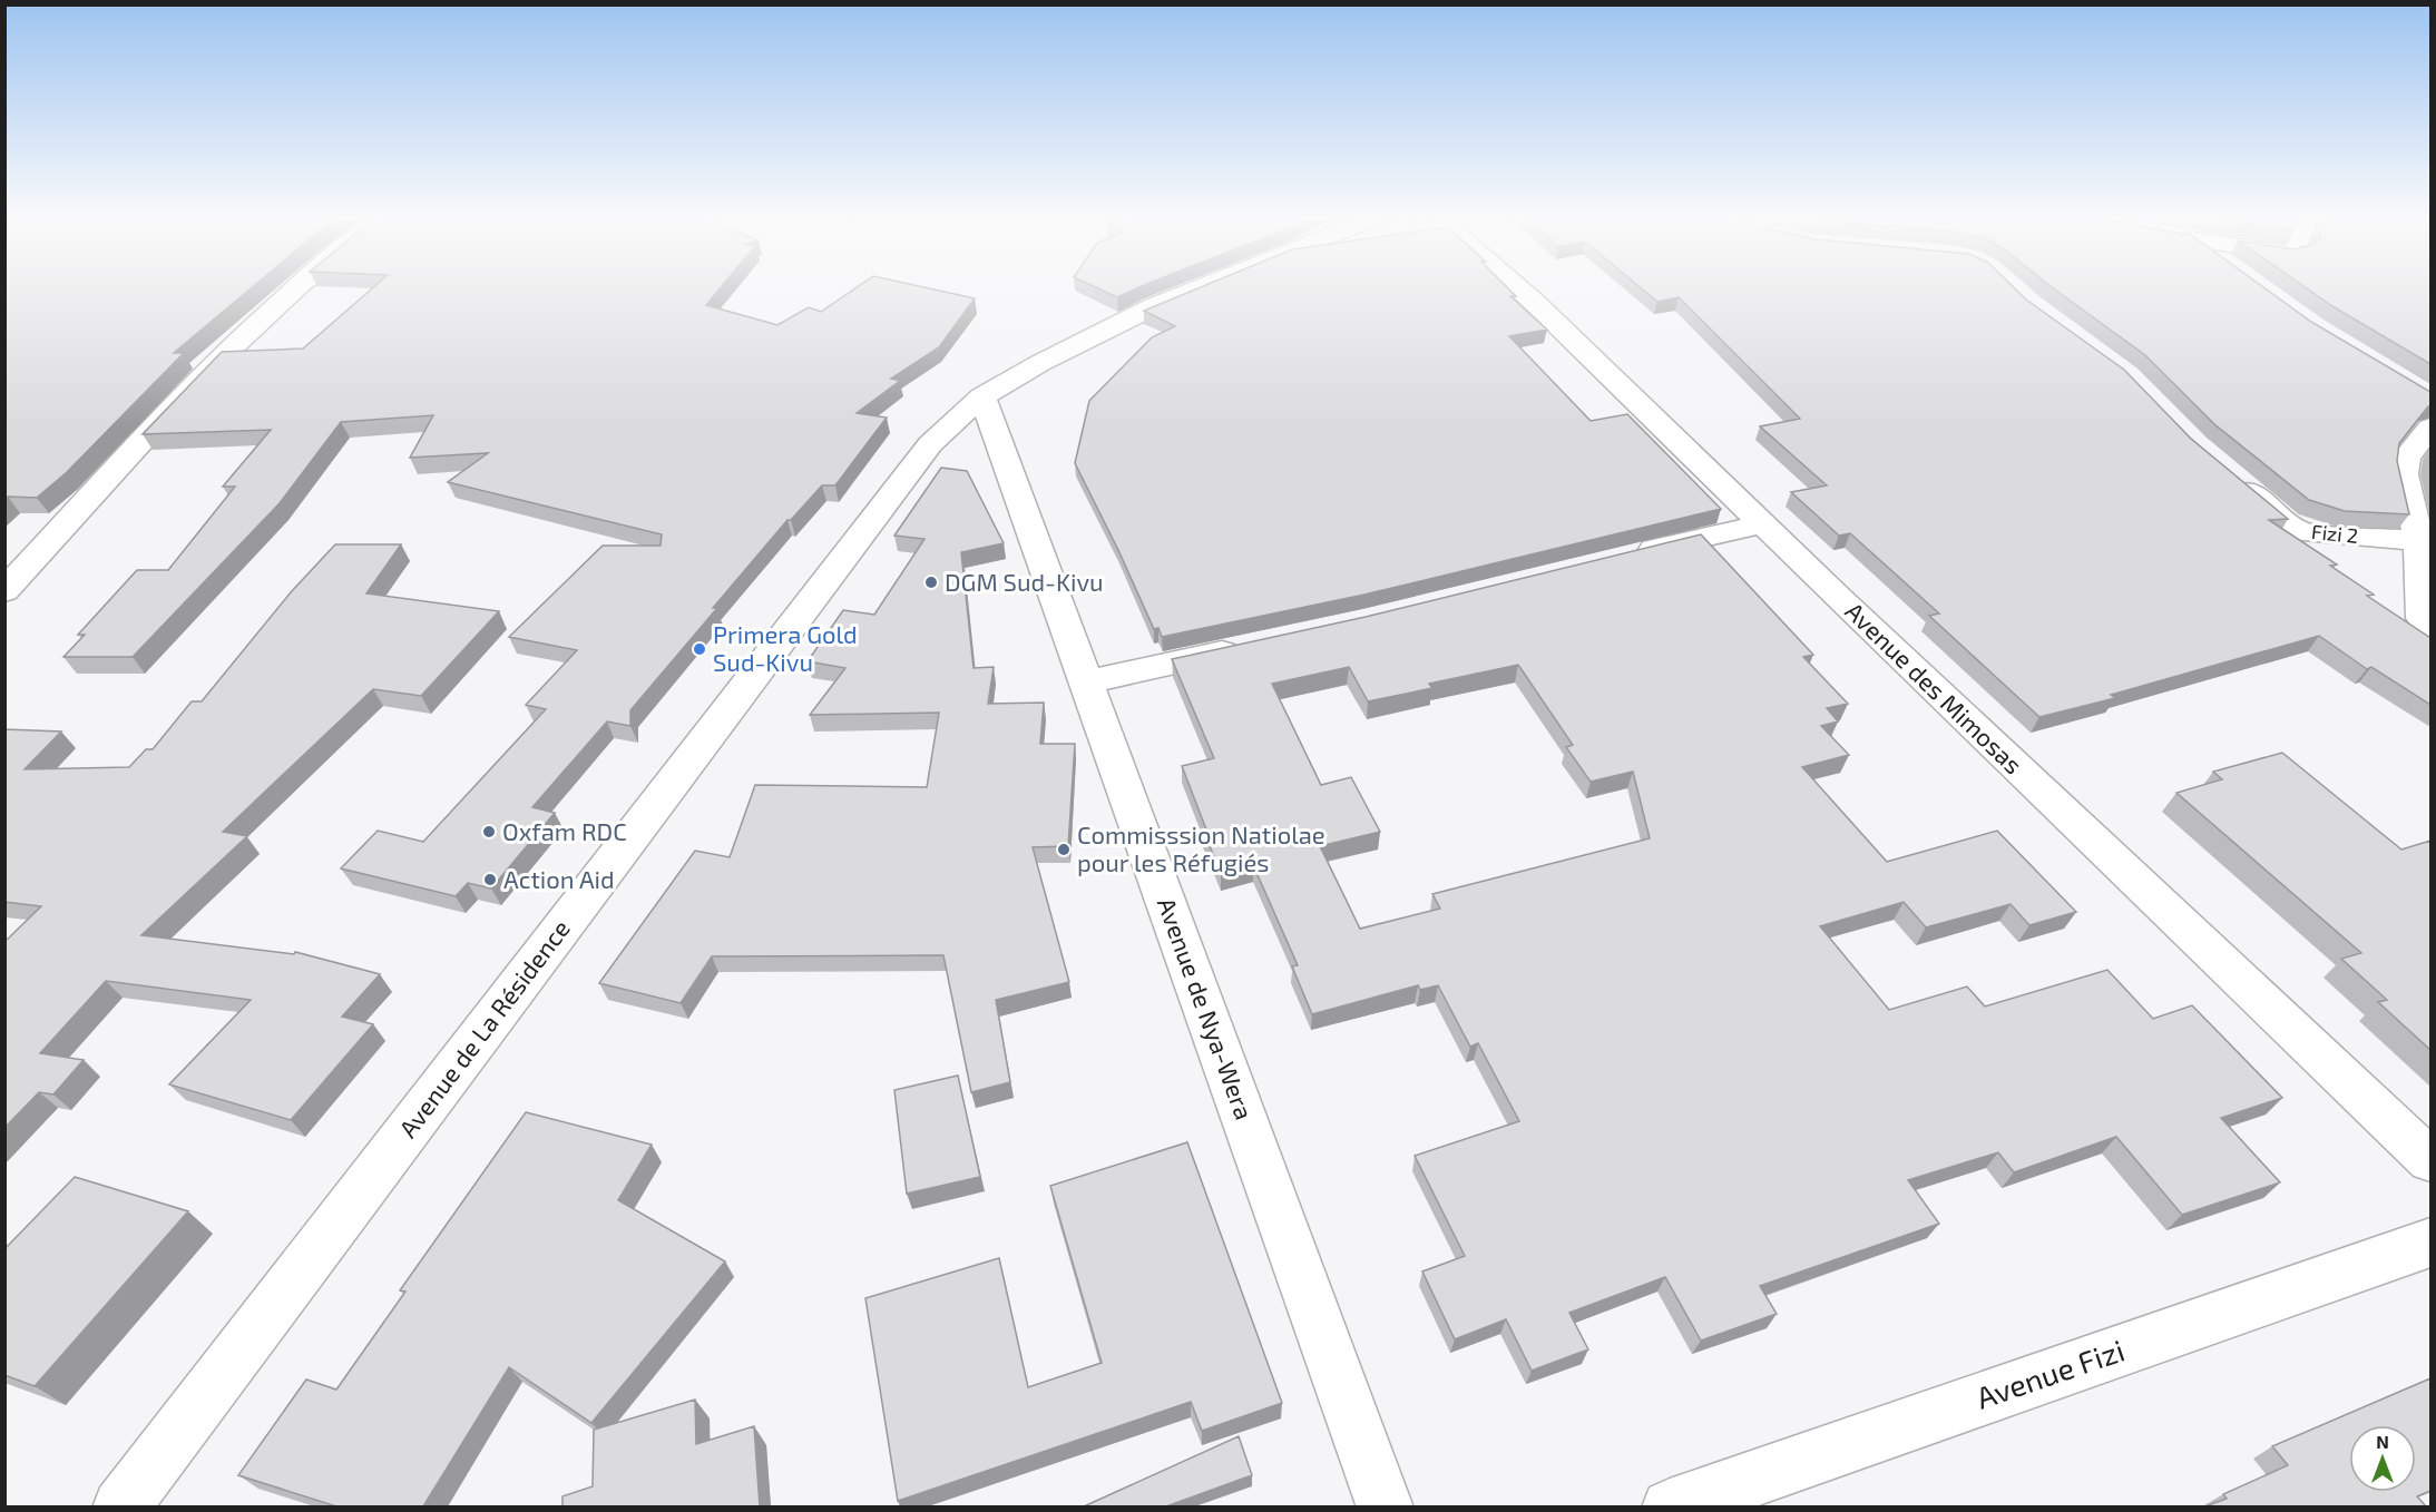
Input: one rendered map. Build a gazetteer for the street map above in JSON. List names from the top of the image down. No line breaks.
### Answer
{"streets":{"street":["Fizi 2","Avenue des Mimosas","Avenue de Nya-Wera","Avenue de La Résidence","Avenue Fizi"]},"crossings":[["Avenue de Nya-Wera","Avenue de La Résidence"]],"places":["DGM Sud-Kivu","Primera Gold Sud-Kivu","Oxfam RDC","Commisssion Natiolae pour les Réfugiés","Action Aid"],"north":"top"}
